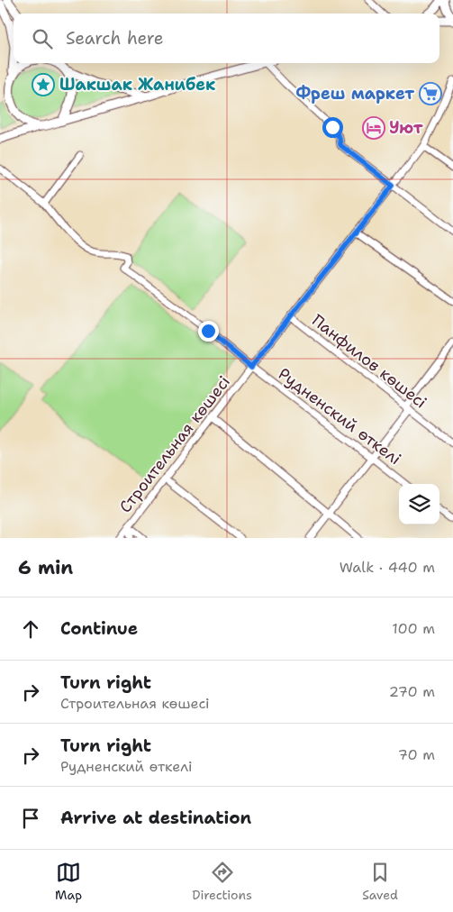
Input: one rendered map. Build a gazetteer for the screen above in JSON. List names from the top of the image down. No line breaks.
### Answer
{"streets":{"street":["Панфилов көшесі","Рудненский өткелі","Строительная көшесі"]},"crossings":[["Панфилов көшесі","Строительная көшесі"],["Рудненский өткелі","Строительная көшесі"]],"places":{"place":["Шакшак Жанибек"],"supermarket":["Фреш маркет"],"hotel":["Уют"]},"page":{"search":"Search here","heading":["6 min","Walk · 440 m"],"list":[["Continue","100 m"],["Turn right","Строительная көшесі","270 m"],["Turn right","Рудненский өткелі","70 m"],"Arrive at destination"],"nav":["Map","Directions","Saved"]}}
